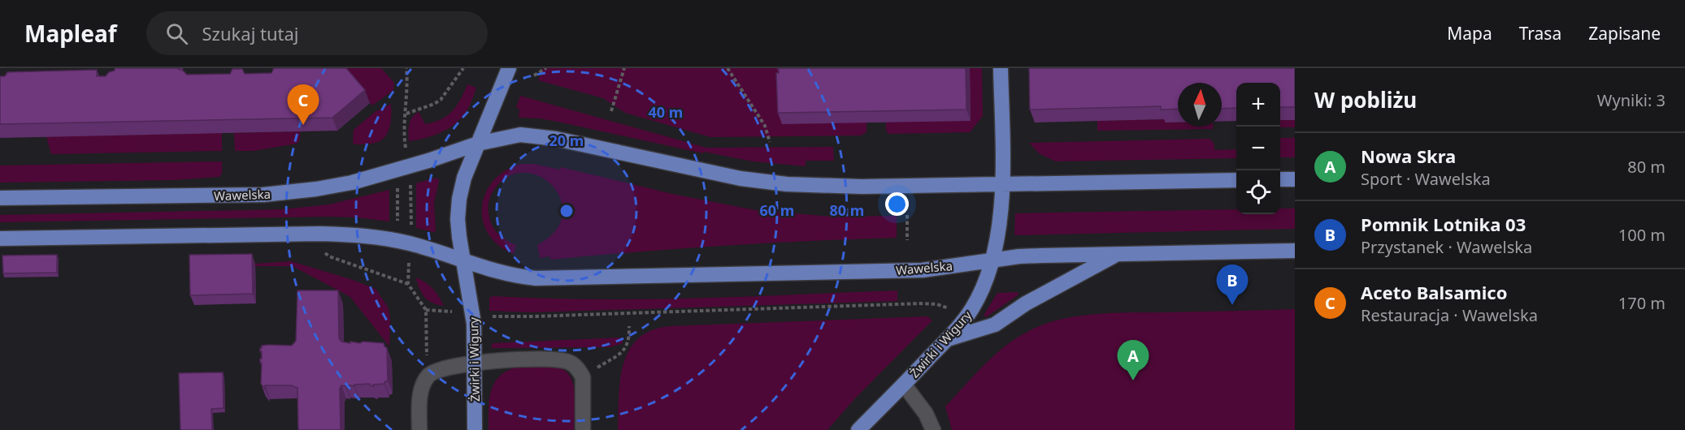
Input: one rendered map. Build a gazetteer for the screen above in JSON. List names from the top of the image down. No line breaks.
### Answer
{"streets":{"main road":["Wawelska","Żwirki i Wigury"]},"crossings":[["Wawelska","Żwirki i Wigury"]],"north":"top","page":{"header":"Mapleaf","search":"Szukaj tutaj","nav":["Mapa","Trasa","Zapisane"],"heading":["W pobliżu","Wyniki: 3"],"map_buttons":["+","−"],"pins":["C","B","A"],"list":[{"mark":"A","name":"Nowa Skra","note":"Sport · Wawelska","value":"80 m"},{"mark":"B","name":"Pomnik Lotnika 03","note":"Przystanek · Wawelska","value":"100 m"},{"mark":"C","name":"Aceto Balsamico","note":"Restauracja · Wawelska","value":"170 m"}]},"rings":["40 m","20 m","60 m","80 m"]}
